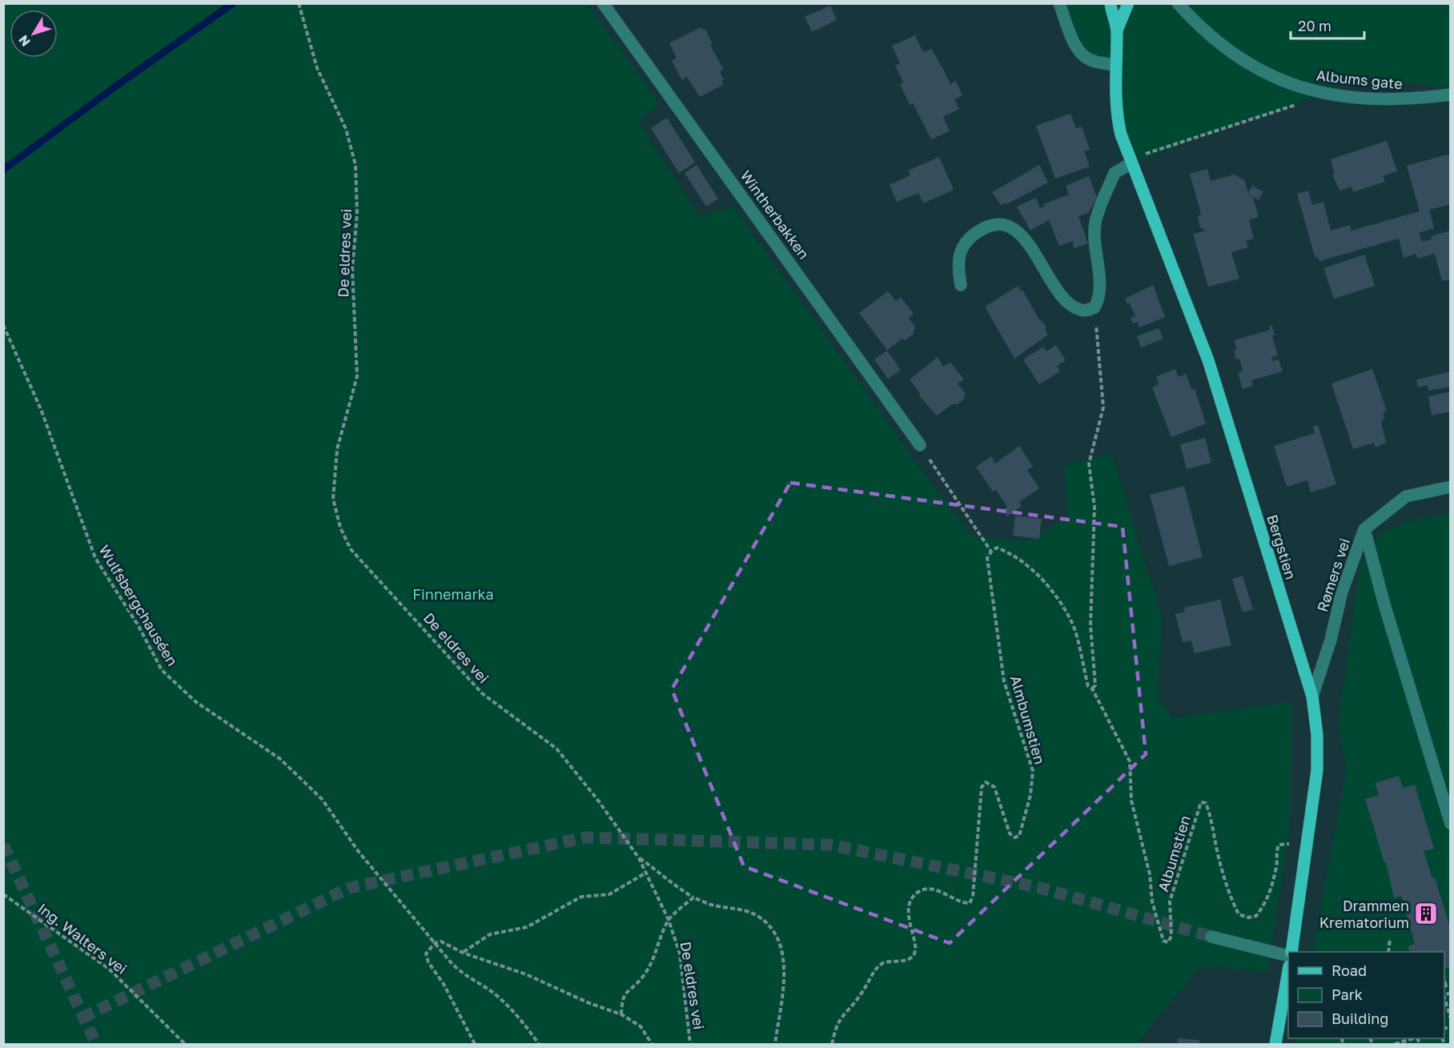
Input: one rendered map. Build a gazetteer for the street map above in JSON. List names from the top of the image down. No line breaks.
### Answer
{"streets":{"main road":["Bergstien"],"street":["Albums gate","Wintherbakken","Rømers vei"],"path":["De eldres vei","Wulfsbergchauséen","Almbumstien","Albumstien","Ing. Walters vei"]},"crossings":[["Bergstien","Rømers vei"],["Bergstien","Albumstien"]],"parks":["Finnemarka"],"places":{"building":["Drammen Krematorium"]},"legend":["Road","Park","Building"],"scale_bar":"20 m","north":"bottom left"}
